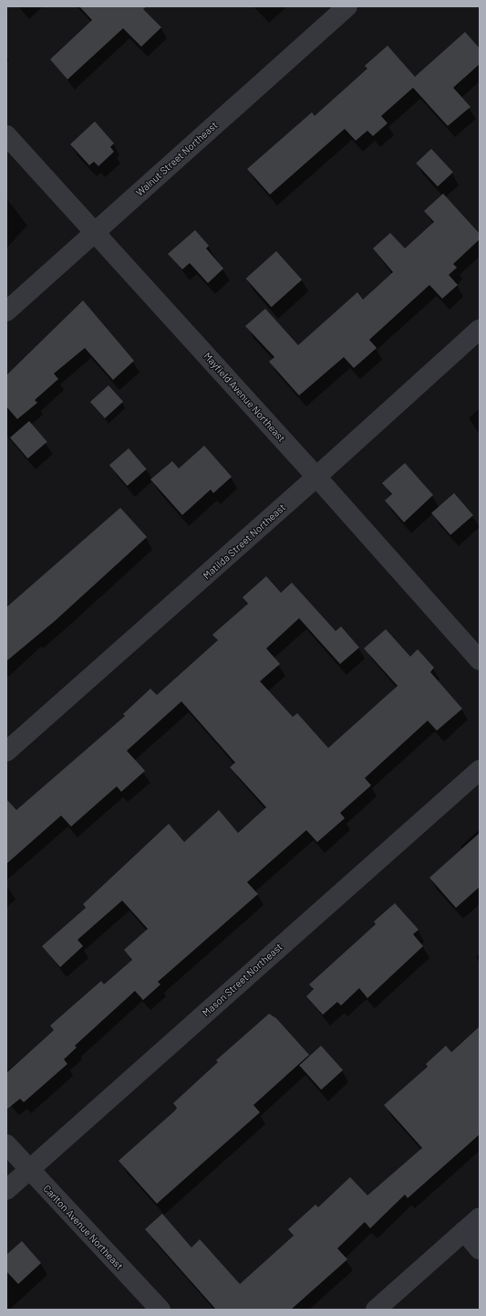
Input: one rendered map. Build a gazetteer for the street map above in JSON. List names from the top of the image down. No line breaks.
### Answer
{"streets":{"street":["Walnut Street Northeast","Mayfield Avenue Northeast","Matilda Street Northeast","Mason Street Northeast","Carlton Avenue Northeast"]},"crossings":[["Walnut Street Northeast","Mayfield Avenue Northeast"],["Mayfield Avenue Northeast","Matilda Street Northeast"],["Mason Street Northeast","Carlton Avenue Northeast"]]}
